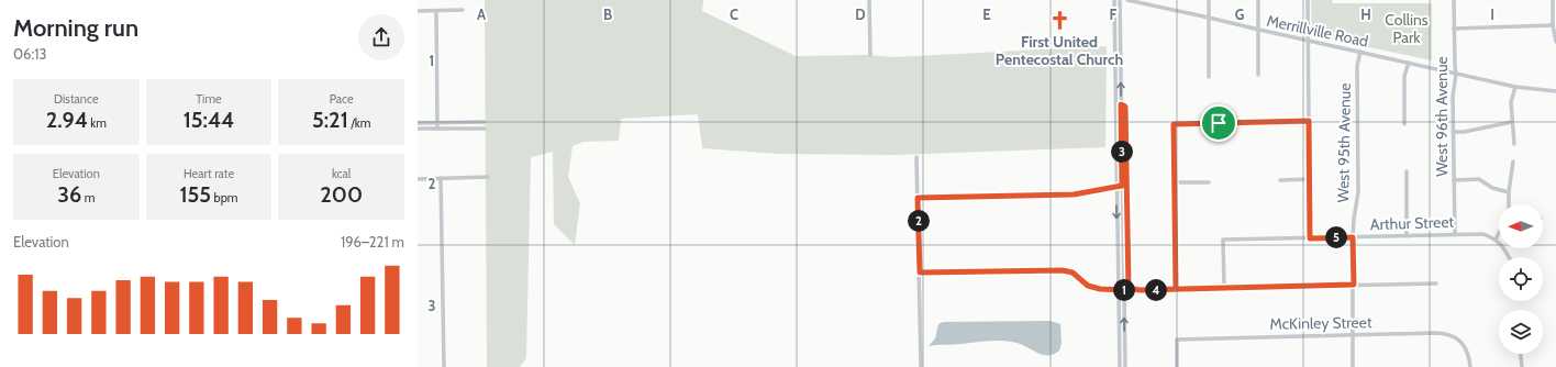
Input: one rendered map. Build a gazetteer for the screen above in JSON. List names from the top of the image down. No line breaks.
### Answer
{"streets":{"street":["Merrillville Road","West 96th Avenue","West 95th Avenue","Arthur Street","McKinley Street"]},"crossings":[["Merrillville Road","West 96th Avenue"],["Merrillville Road","West 95th Avenue"],["West 96th Avenue","Arthur Street"],["West 95th Avenue","Arthur Street"],["West 95th Avenue","McKinley Street"]],"parks":["Collins Park"],"places":{"church":["First United Pentecostal Church"]},"north":"left","page":{"heading":["Morning run","06:13"],"stats":[["Distance","2.94 km"],["Time","15:44"],["Pace","5:21 /km"],["Elevation","36 m"],["Heart rate","155 bpm"],["kcal","200"]],"pins":["3","2","5","1","4"],"chart":["Elevation","196–221 m"]},"grid":{"columns":["A","B","C","D","E","F","G","H","I"],"rows":["1","2","3"]}}
